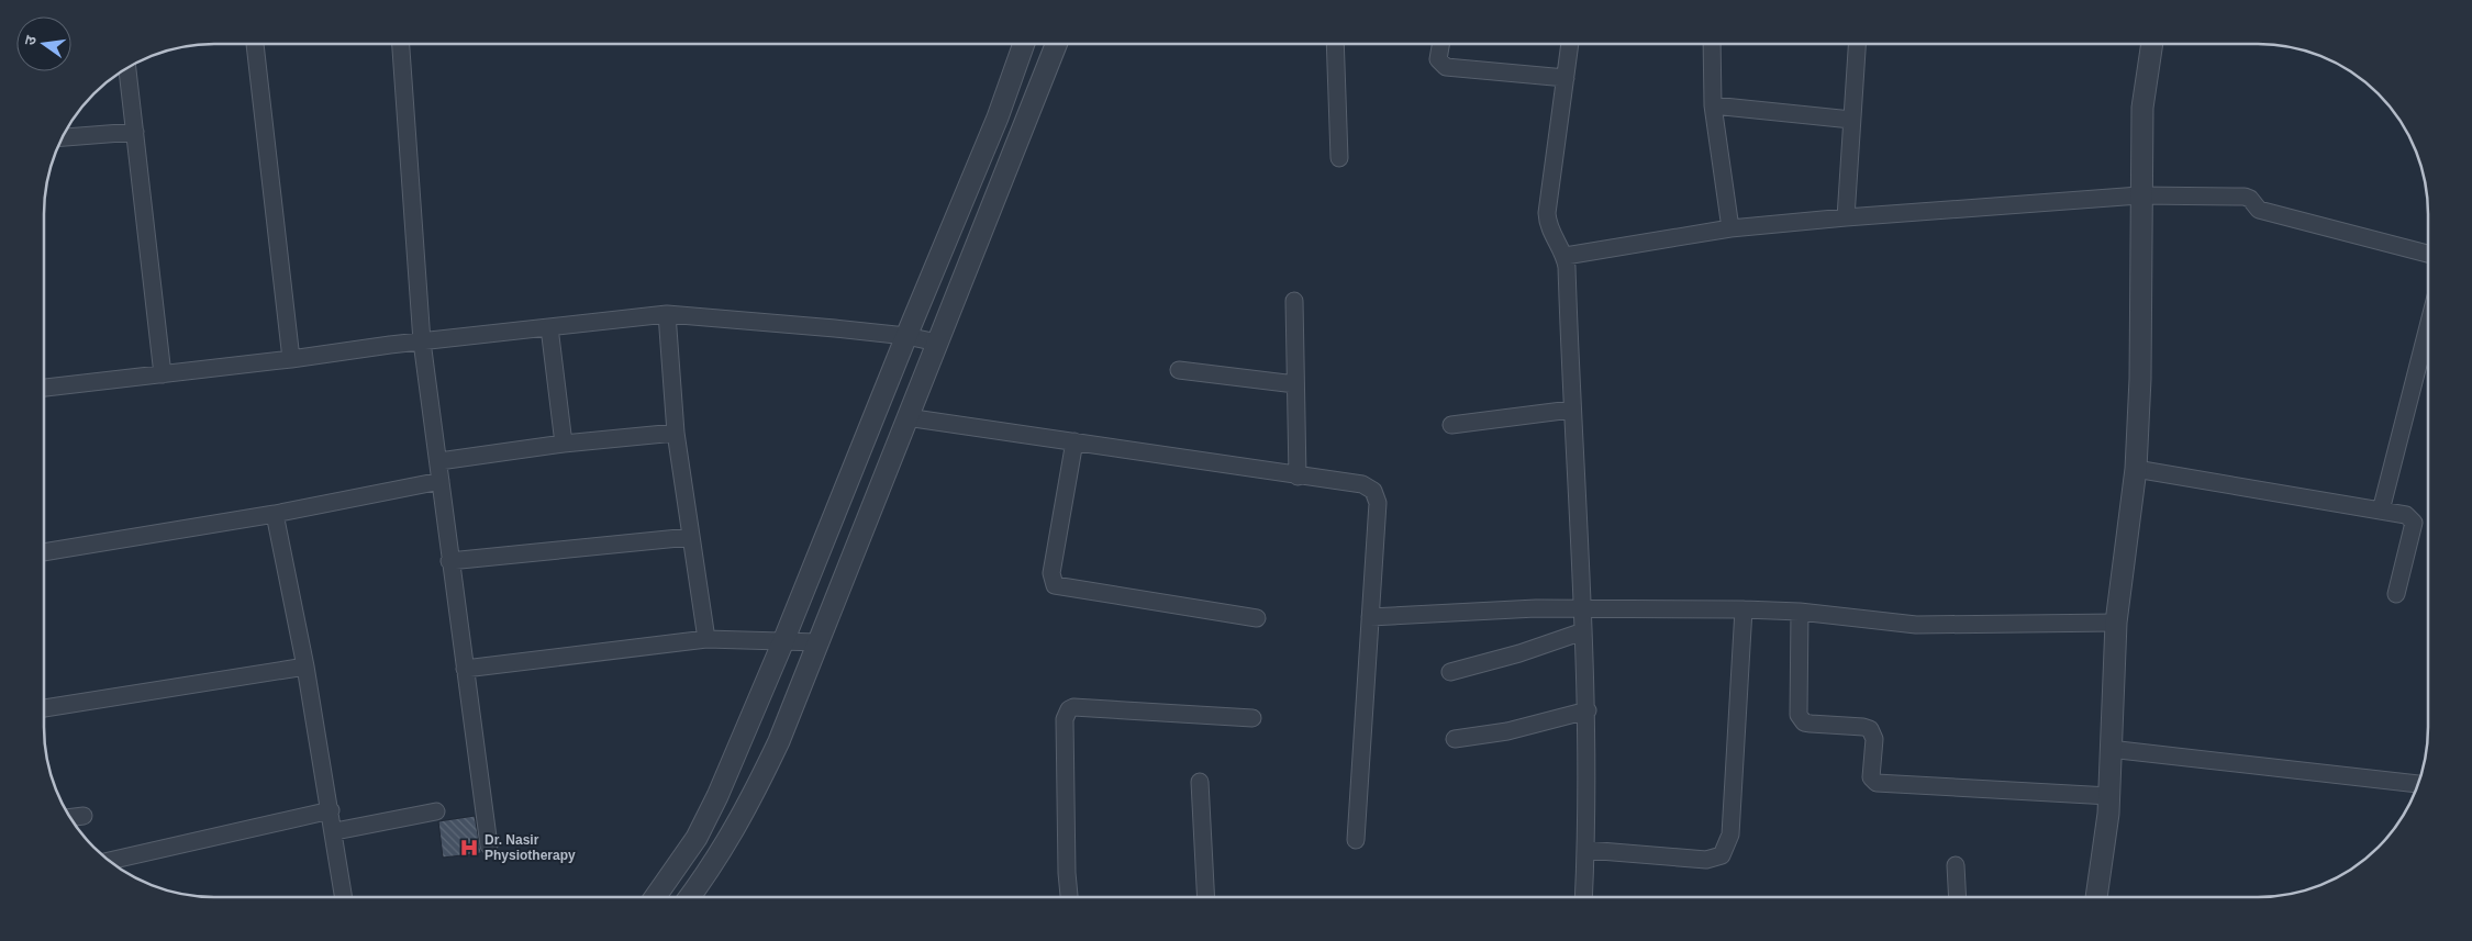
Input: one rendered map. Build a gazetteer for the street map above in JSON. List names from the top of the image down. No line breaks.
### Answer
{"places":{"hospital":["Dr. Nasir Physiotherapy"]},"north":"left"}
